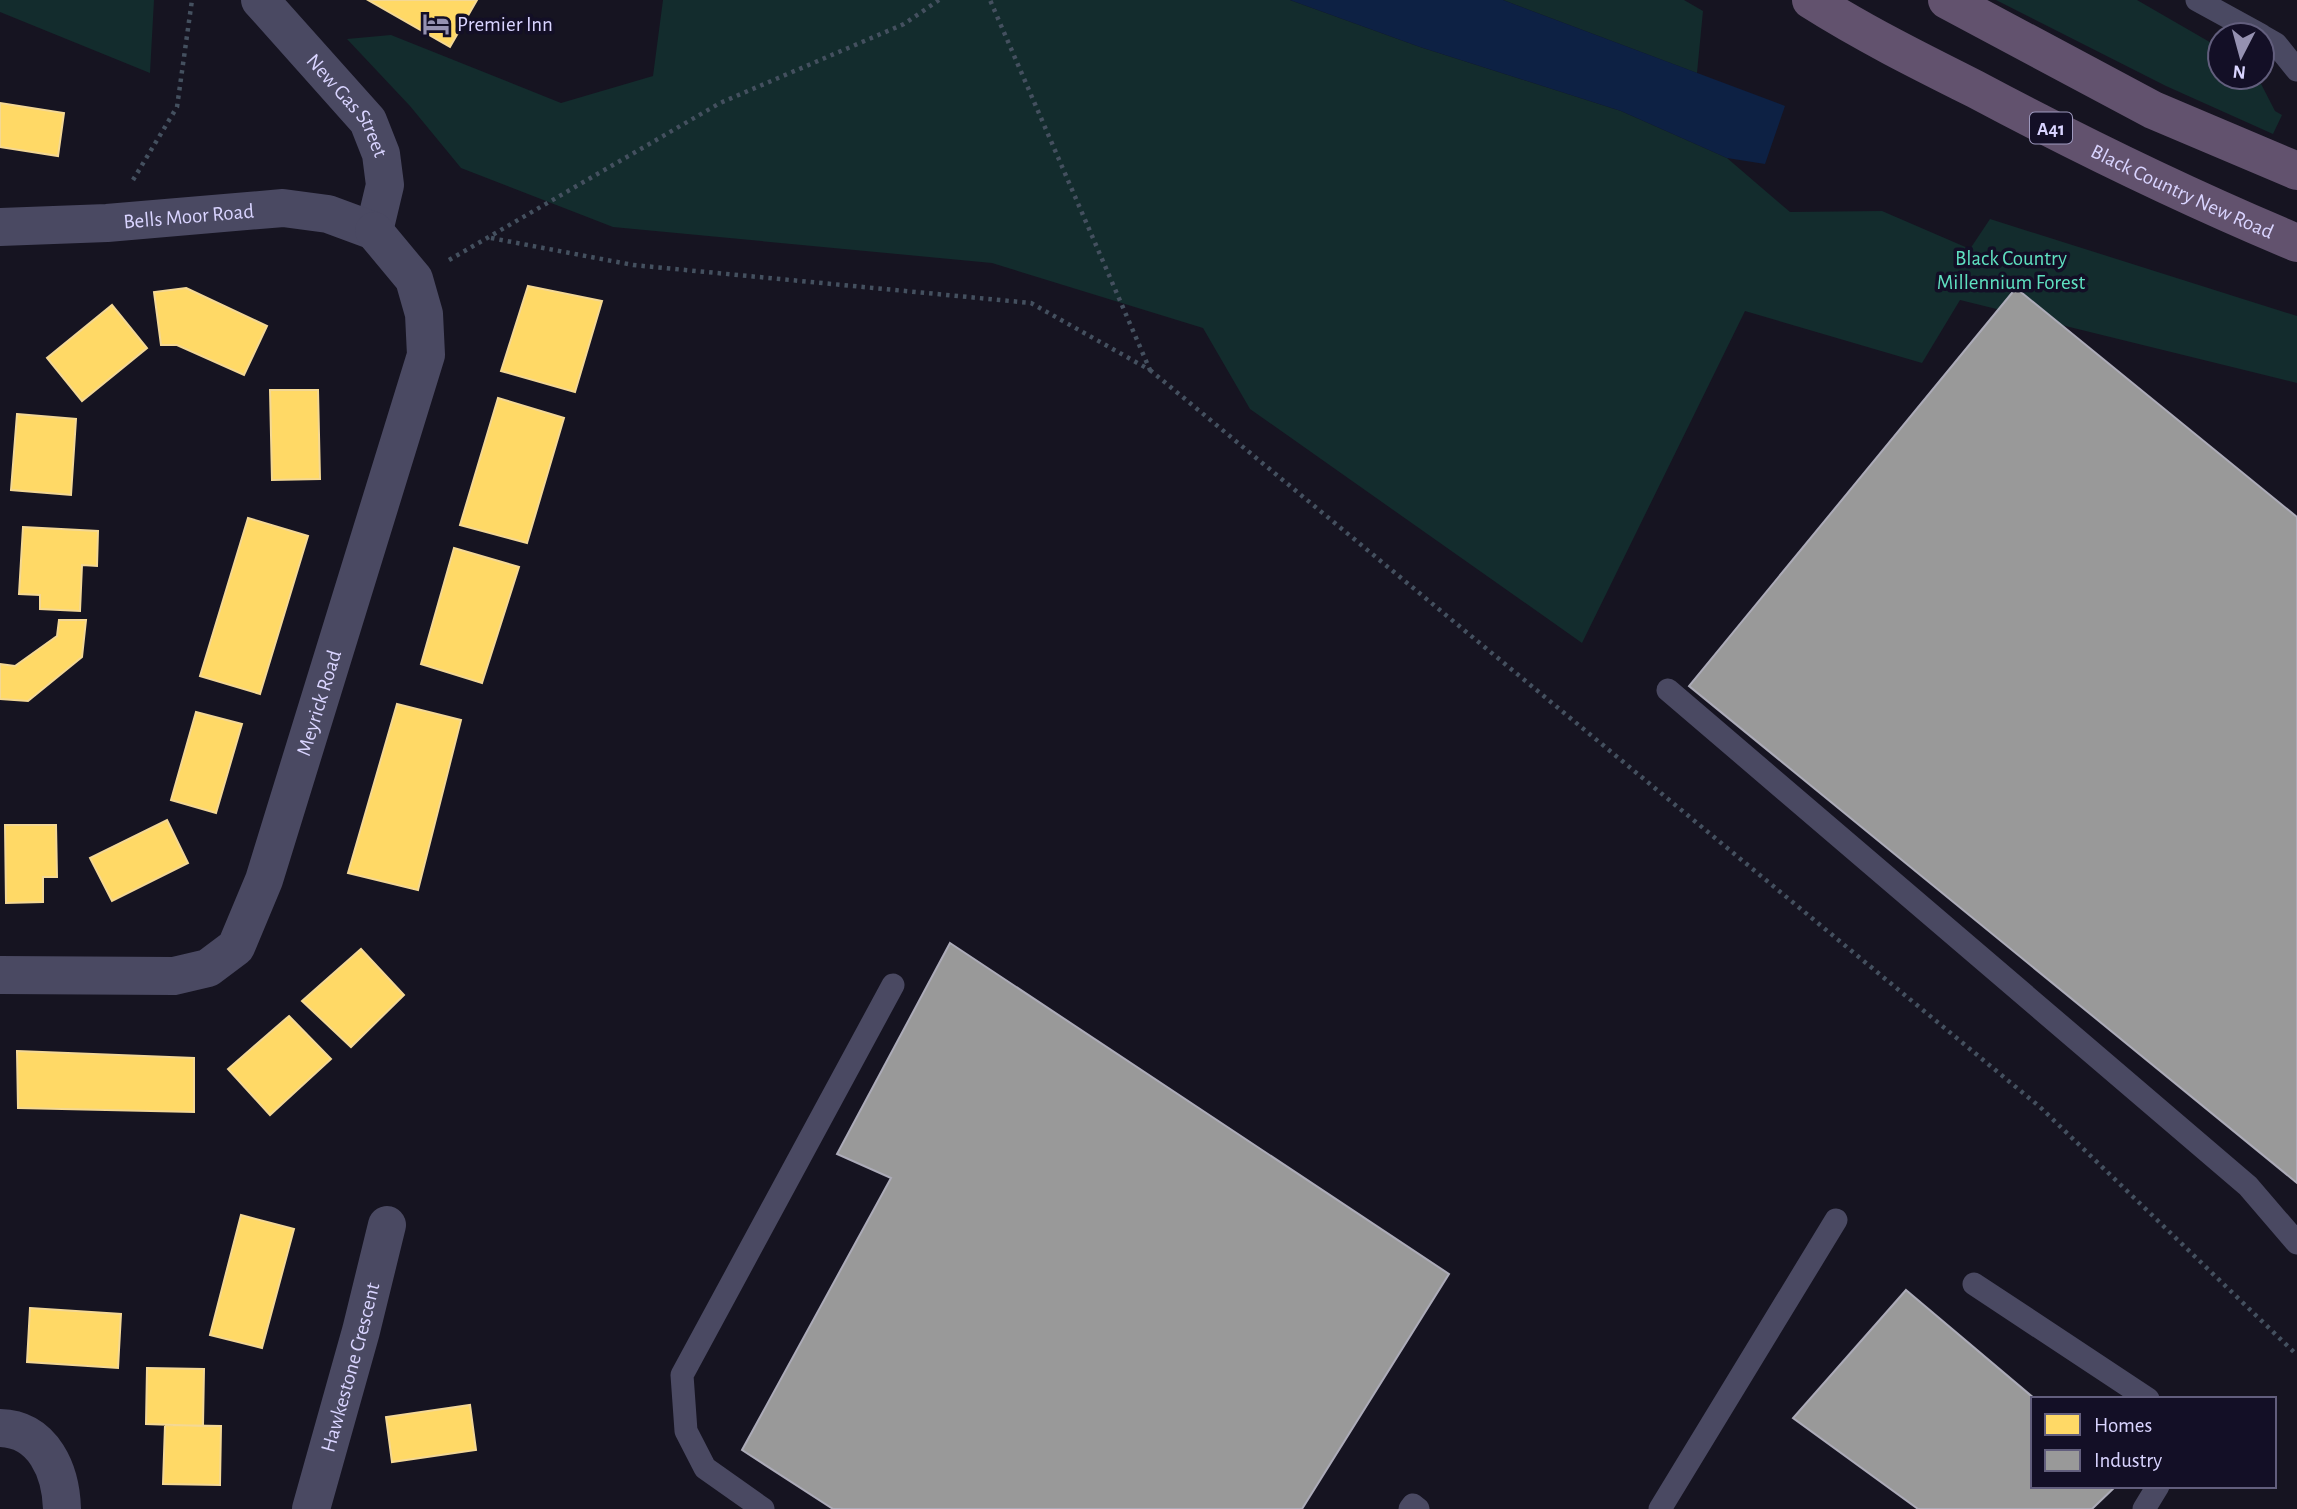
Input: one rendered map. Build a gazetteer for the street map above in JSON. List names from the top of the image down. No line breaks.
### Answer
{"streets":{"highway":["A41","Black Country New Road"],"street":["New Gas Street","Bells Moor Road","Meyrick Road","Hawkestone Crescent"]},"crossings":[["New Gas Street","Bells Moor Road"],["New Gas Street","Meyrick Road"],["Bells Moor Road","Meyrick Road"]],"parks":["Black Country Millennium Forest"],"places":{"hotel":["Premier Inn"]},"legend":["Homes","Industry"],"north":"bottom"}
